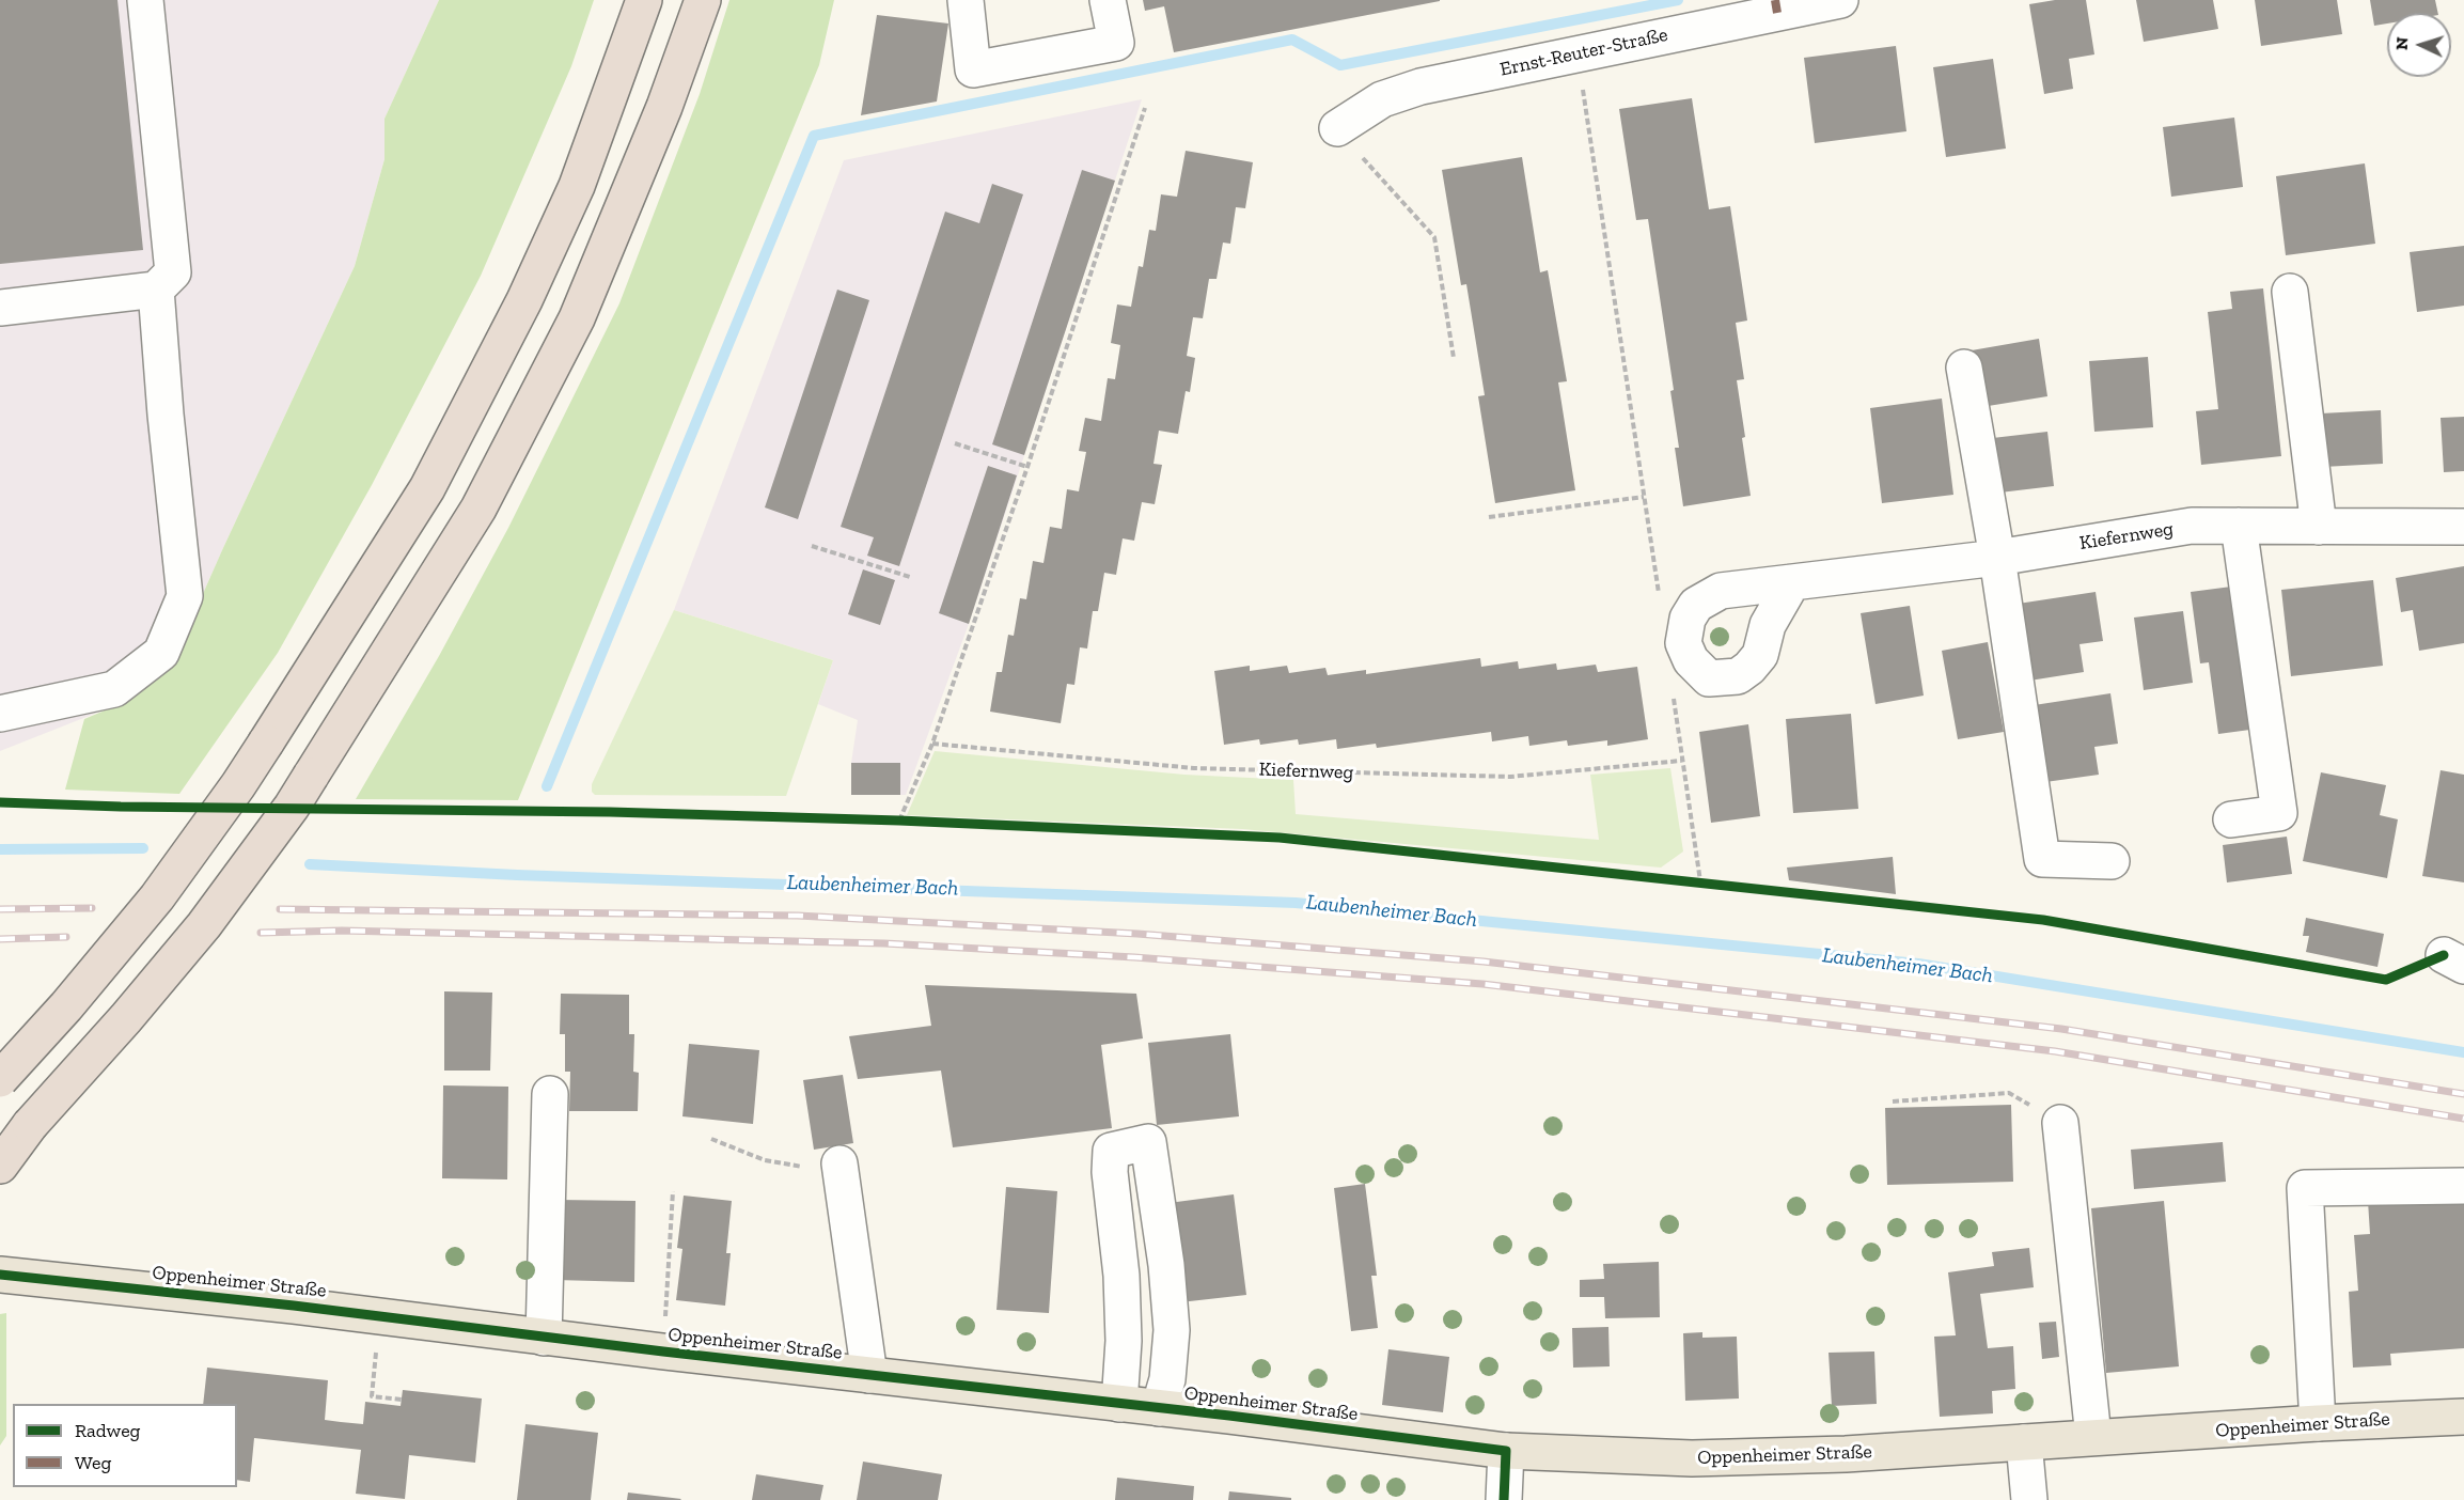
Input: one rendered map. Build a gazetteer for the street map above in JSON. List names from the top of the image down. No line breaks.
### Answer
{"streets":{"main road":["Oppenheimer Straße"],"street":["Ernst-Reuter-Straße","Kiefernweg"]},"water":["Laubenheimer Bach"],"legend":["Radweg","Weg"],"north":"left"}
